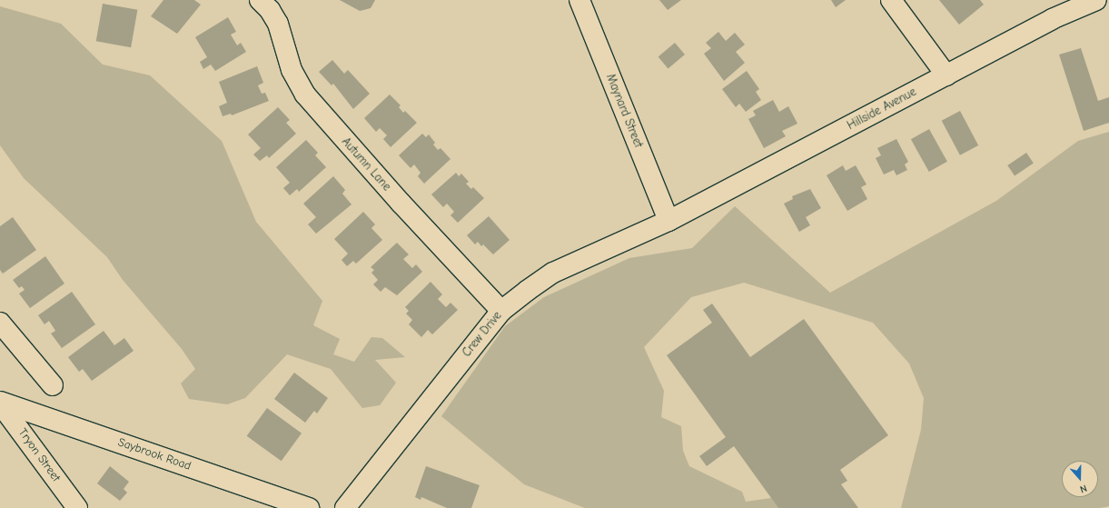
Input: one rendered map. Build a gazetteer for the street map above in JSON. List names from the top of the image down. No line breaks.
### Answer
{"streets":{"street":["Hillside Avenue","Maynard Street","Autumn Lane","Crew Drive","Saybrook Road","Tryon Street"]},"crossings":[["Hillside Avenue","Maynard Street"],["Hillside Avenue","Crew Drive"],["Maynard Street","Crew Drive"],["Autumn Lane","Crew Drive"],["Saybrook Road","Tryon Street"]],"north":"bottom"}
